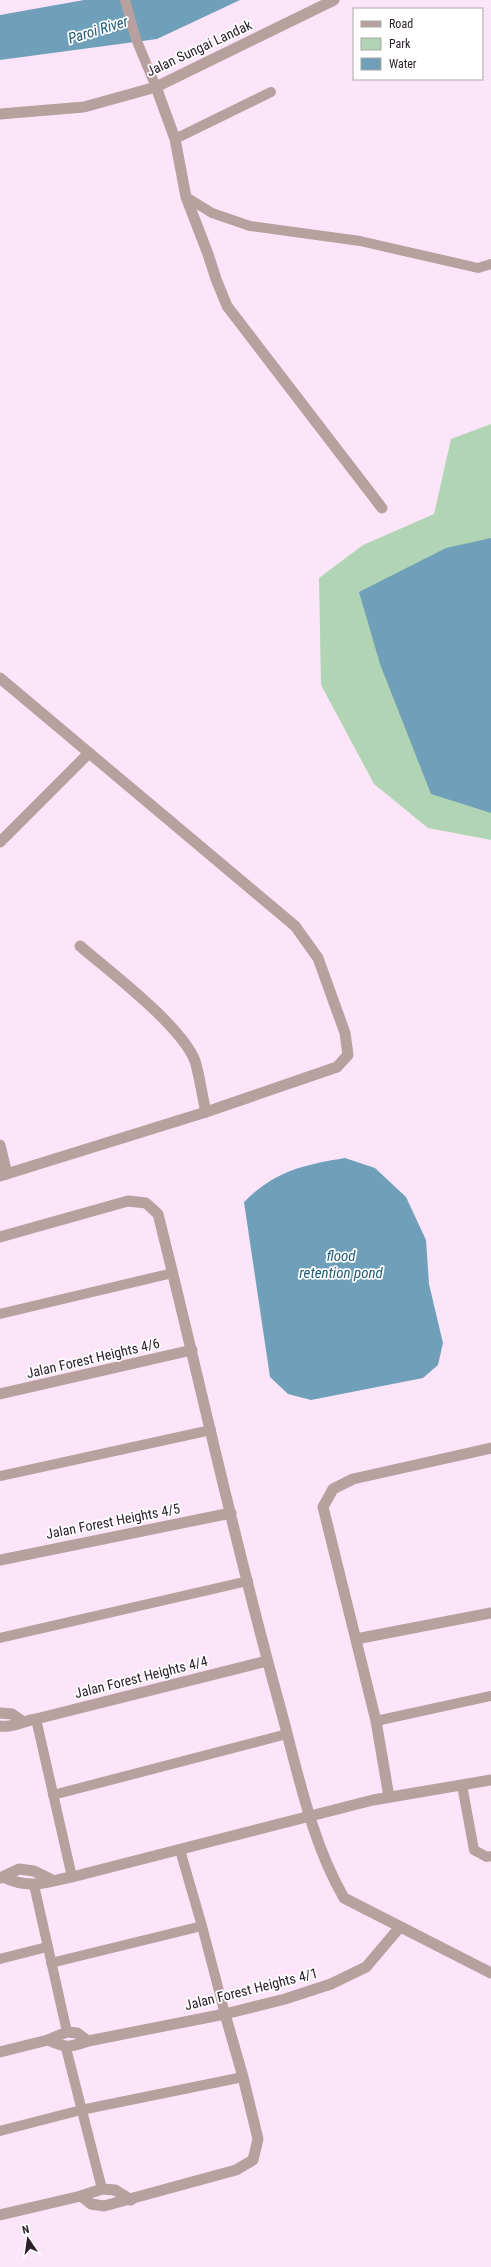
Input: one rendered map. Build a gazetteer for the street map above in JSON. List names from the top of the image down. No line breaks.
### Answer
{"streets":{"street":["Jalan Sungai Landak","Jalan Forest Heights 4/6","Jalan Forest Heights 4/5","Jalan Forest Heights 4/4","Jalan Forest Heights 4/1"]},"water":["Paroi River","flood retention pond"],"legend":["Road","Park","Water"],"north":"top"}
